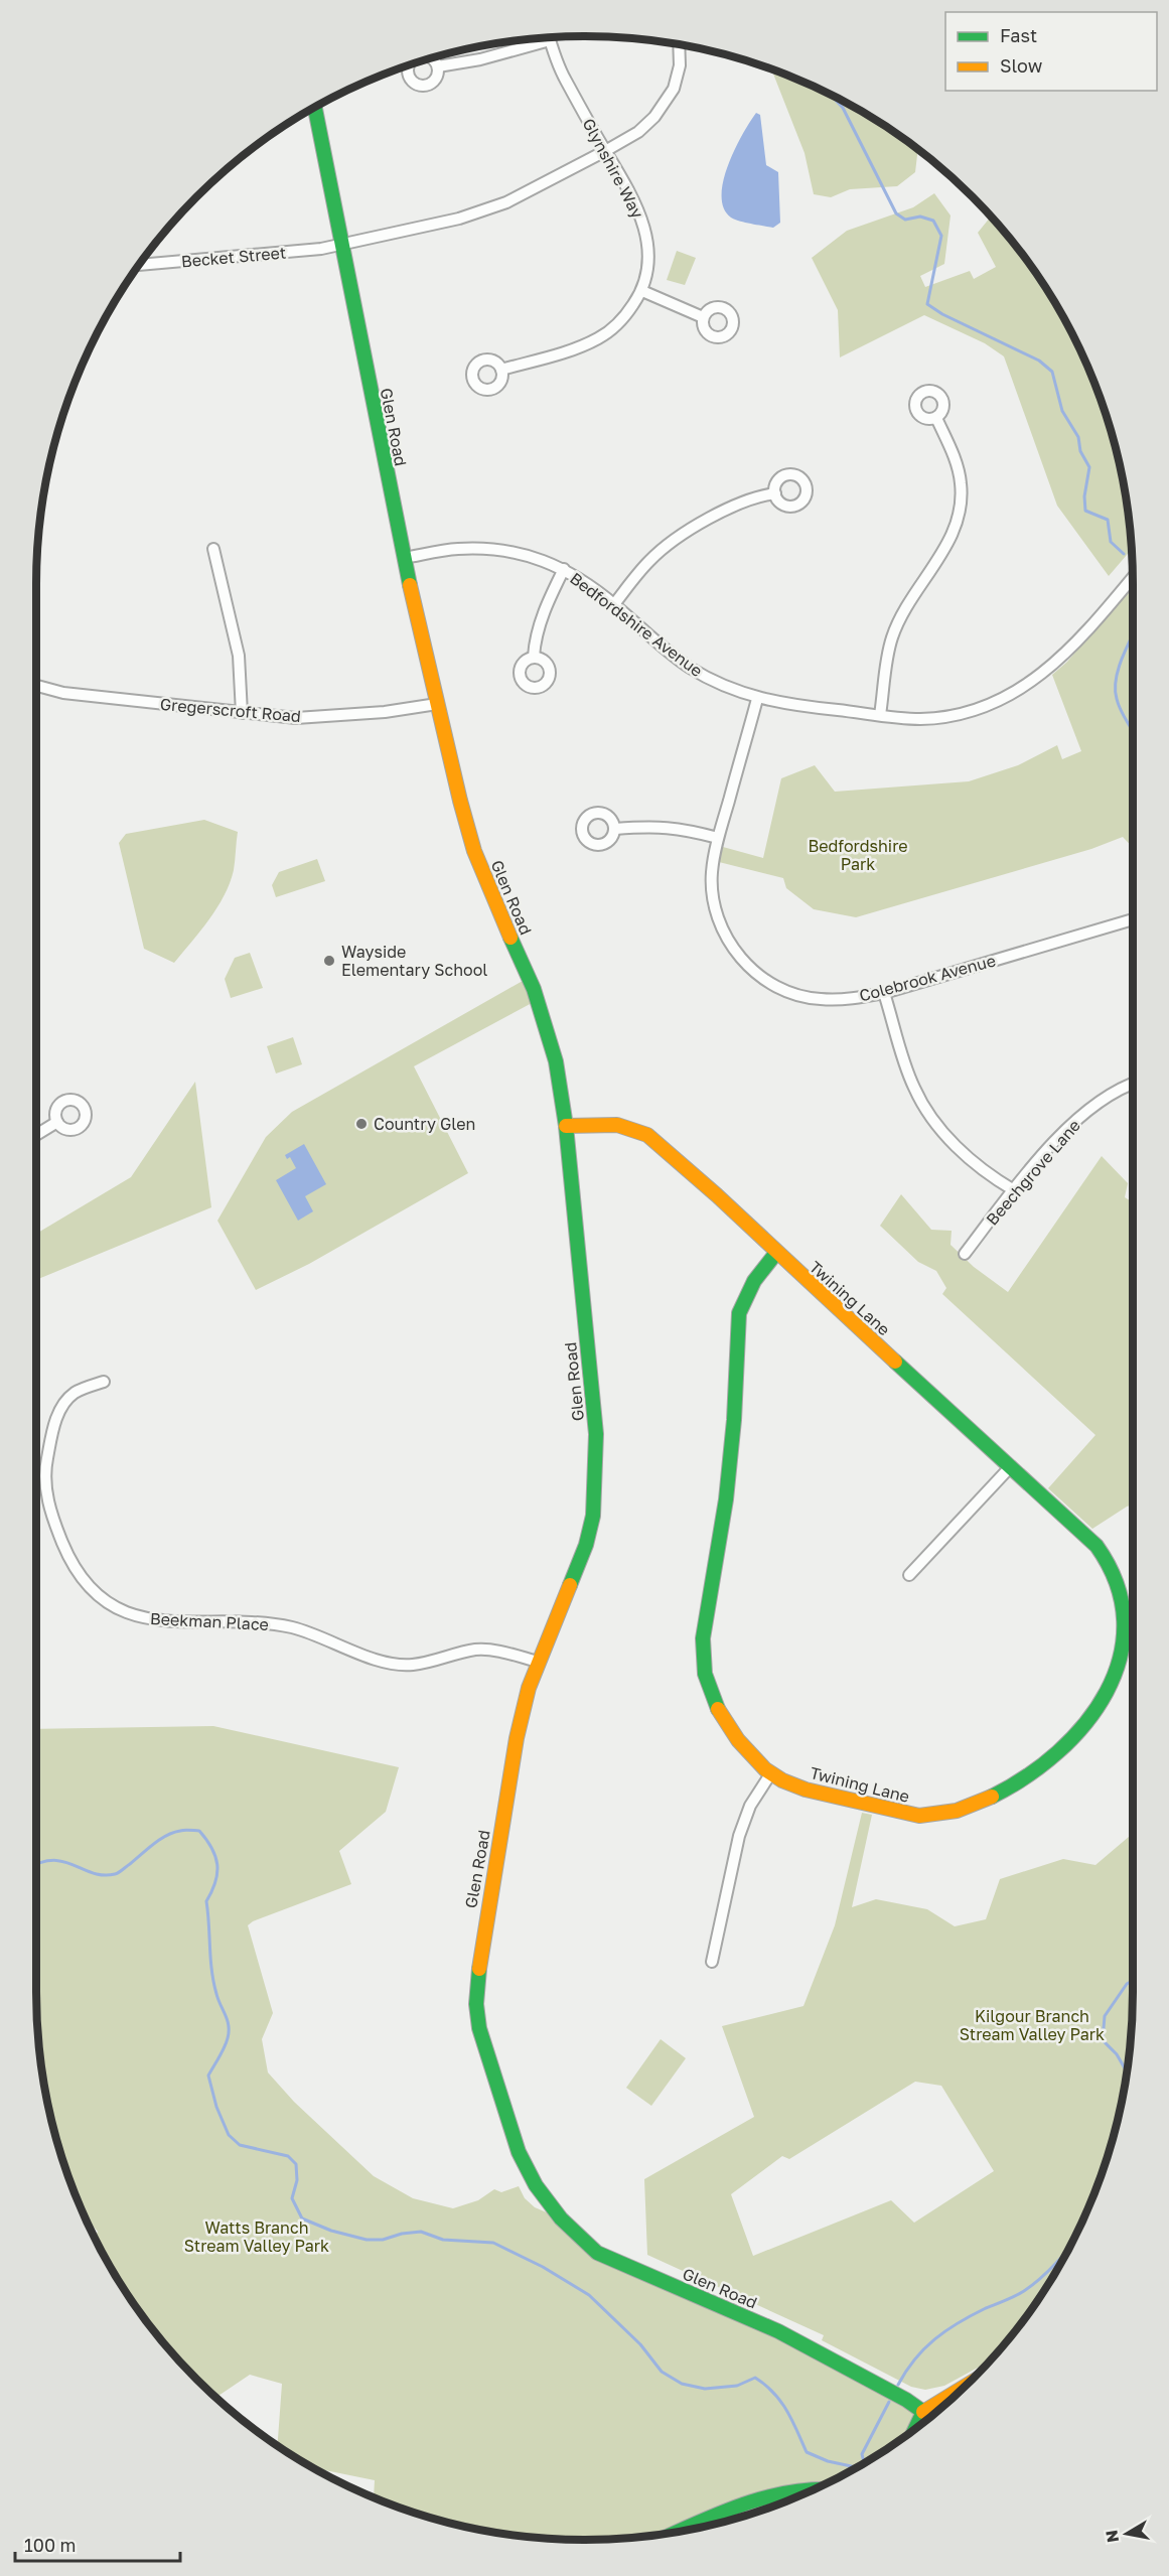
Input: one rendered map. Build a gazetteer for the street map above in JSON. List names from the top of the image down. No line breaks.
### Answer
{"streets":{"main road":["Glen Road","Twining Lane"],"street":["Glynshire Way","Becket Street","Bedfordshire Avenue","Gregerscroft Road","Colebrook Avenue","Beechgrove Lane","Beekman Place"]},"crossings":[["Glynshire Way","Becket Street"],["Becket Street","Glen Road"],["Glen Road","Bedfordshire Avenue"],["Glen Road","Gregerscroft Road"],["Glen Road","Twining Lane"],["Glen Road","Beekman Place"],["Bedfordshire Avenue","Colebrook Avenue"]],"parks":["Bedfordshire Park","Kilgour Branch Stream Valley Park","Watts Branch Stream Valley Park"],"places":["Wayside Elementary School","Country Glen"],"legend":["Fast","Slow"],"scale_bar":"100 m","north":"left"}
